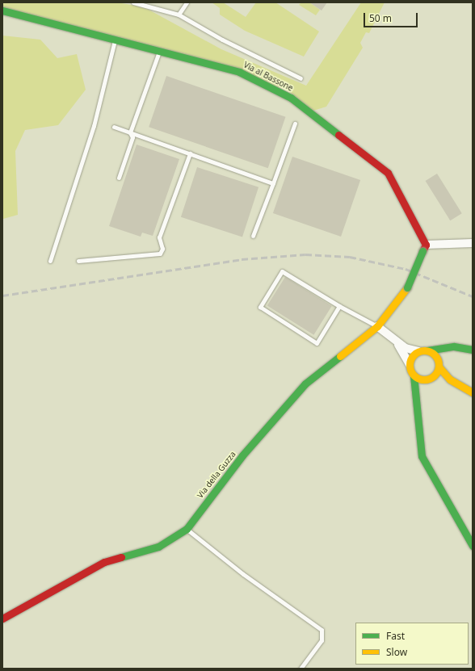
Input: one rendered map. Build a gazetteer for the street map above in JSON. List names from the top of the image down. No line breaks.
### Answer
{"streets":{"main road":["Via al Bassone","Via della Guzza"]},"crossings":[["Via al Bassone","Via della Guzza"]],"legend":["Fast","Slow"],"scale_bar":"50 m"}
